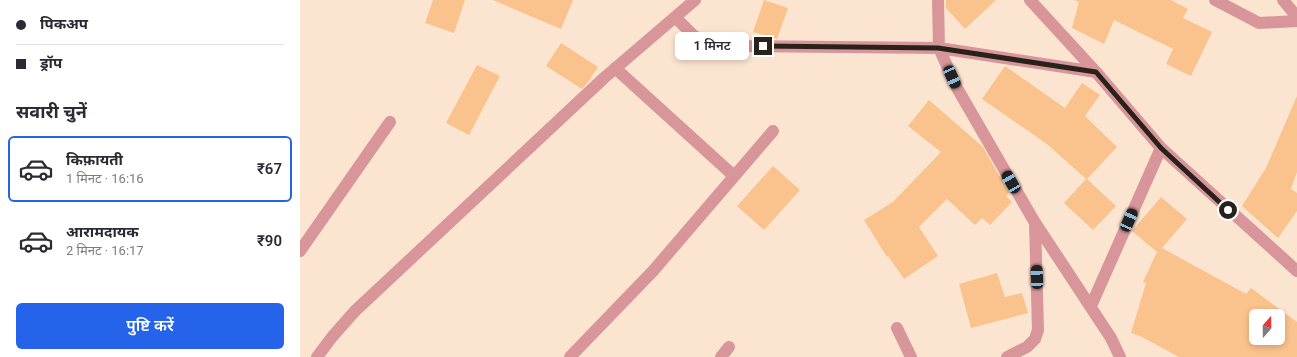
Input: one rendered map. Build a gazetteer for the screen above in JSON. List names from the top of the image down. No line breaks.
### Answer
{"north":"top","page":{"banner":["पिकअप","ड्रॉप"],"bubble":"1 मिनट","heading":"सवारी चुनें","list":[{"name":"किफ़ायती","note":"1 मिनट · 16:16","value":"₹67"},{"name":"आरामदायक","note":"2 मिनट · 16:17","value":"₹90"}],"buttons":"पुष्टि करें"}}
